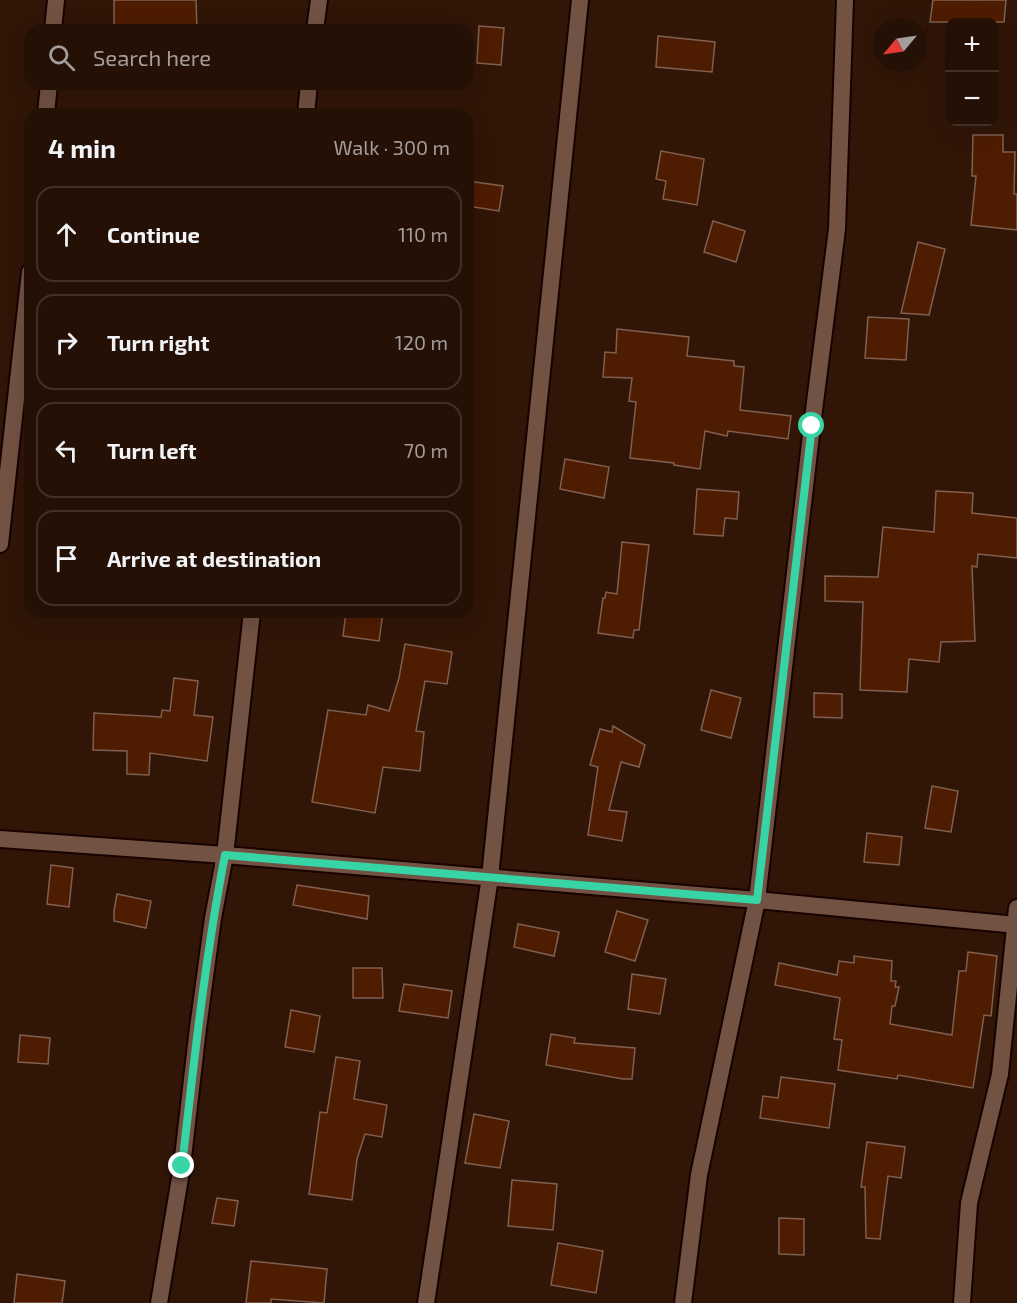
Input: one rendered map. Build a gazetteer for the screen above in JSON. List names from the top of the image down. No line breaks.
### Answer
{"north":"bottom left","page":{"map_buttons":["+","−"],"search":"Search here","heading":["4 min","Walk · 300 m"],"list":[["Continue","110 m"],["Turn right","120 m"],["Turn left","70 m"],"Arrive at destination"]}}
